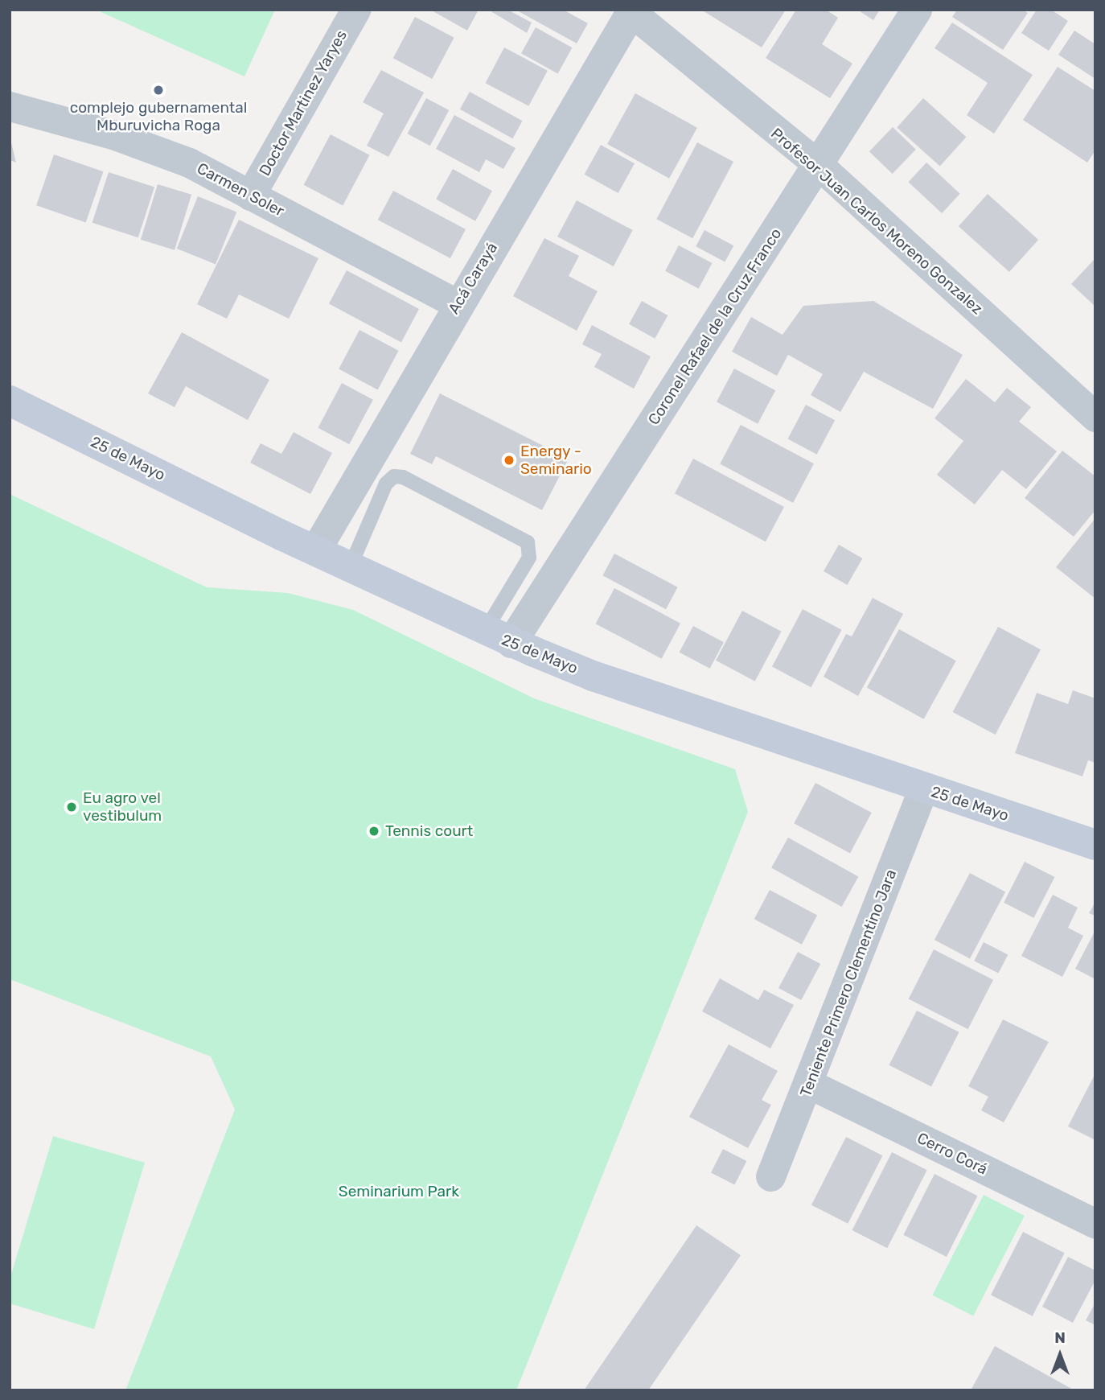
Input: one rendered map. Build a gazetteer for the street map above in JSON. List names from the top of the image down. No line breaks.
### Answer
{"streets":{"main road":["25 de Mayo"],"street":["Doctor Martinez Yaryes","Carmen Soler","Profesor Juan Carlos Moreno Gonzalez","Acá Carayá","Coronel Rafael de la Cruz Franco","Teniente Primero Clementino Jara","Cerro Corá"]},"crossings":[["Doctor Martinez Yaryes","Carmen Soler"],["Carmen Soler","Acá Carayá"],["Profesor Juan Carlos Moreno Gonzalez","Acá Carayá"],["Profesor Juan Carlos Moreno Gonzalez","Coronel Rafael de la Cruz Franco"],["Acá Carayá","25 de Mayo"],["Coronel Rafael de la Cruz Franco","25 de Mayo"],["25 de Mayo","Teniente Primero Clementino Jara"],["Teniente Primero Clementino Jara","Cerro Corá"]],"parks":["Seminarium Park"],"places":["complejo gubernamental Mburuvicha Roga","Energy - Seminario","Eu agro vel vestibulum","Tennis court"],"north":"top"}
